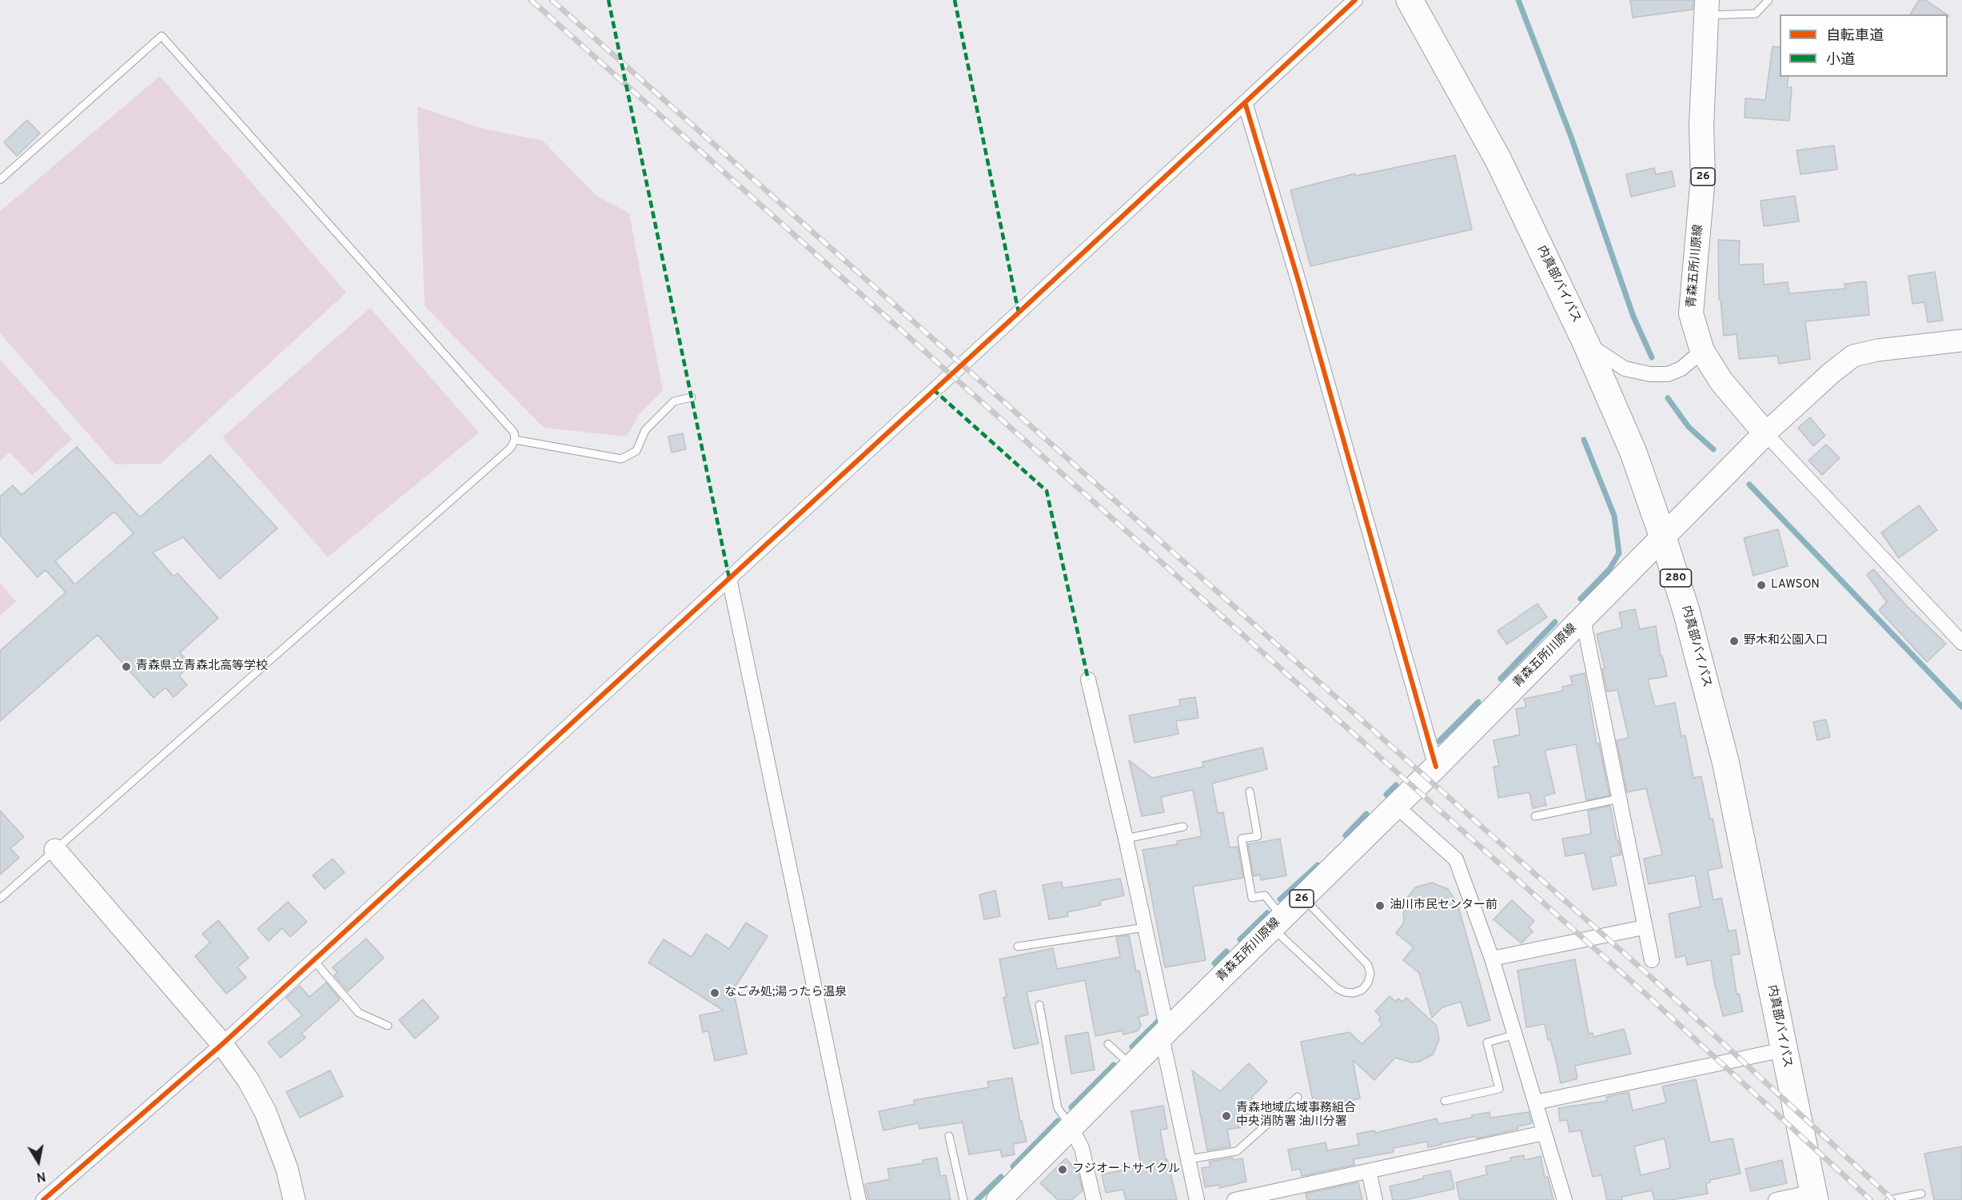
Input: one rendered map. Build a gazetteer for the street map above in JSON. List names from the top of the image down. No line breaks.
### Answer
{"streets":{"highway":["内真部バイパス","280"],"main road":["26","青森五所川原線"]},"crossings":[["青森五所川原線","内真部バイパス"]],"places":["LAWSON","野木和公園入口","青森県立青森北高等学校","油川市民センター前","なごみ処;湯ったら温泉","青森地域広域事務組合 中央消防署 油川分署","フジオートサイクル"],"legend":["自転車道","小道"],"north":"bottom"}
